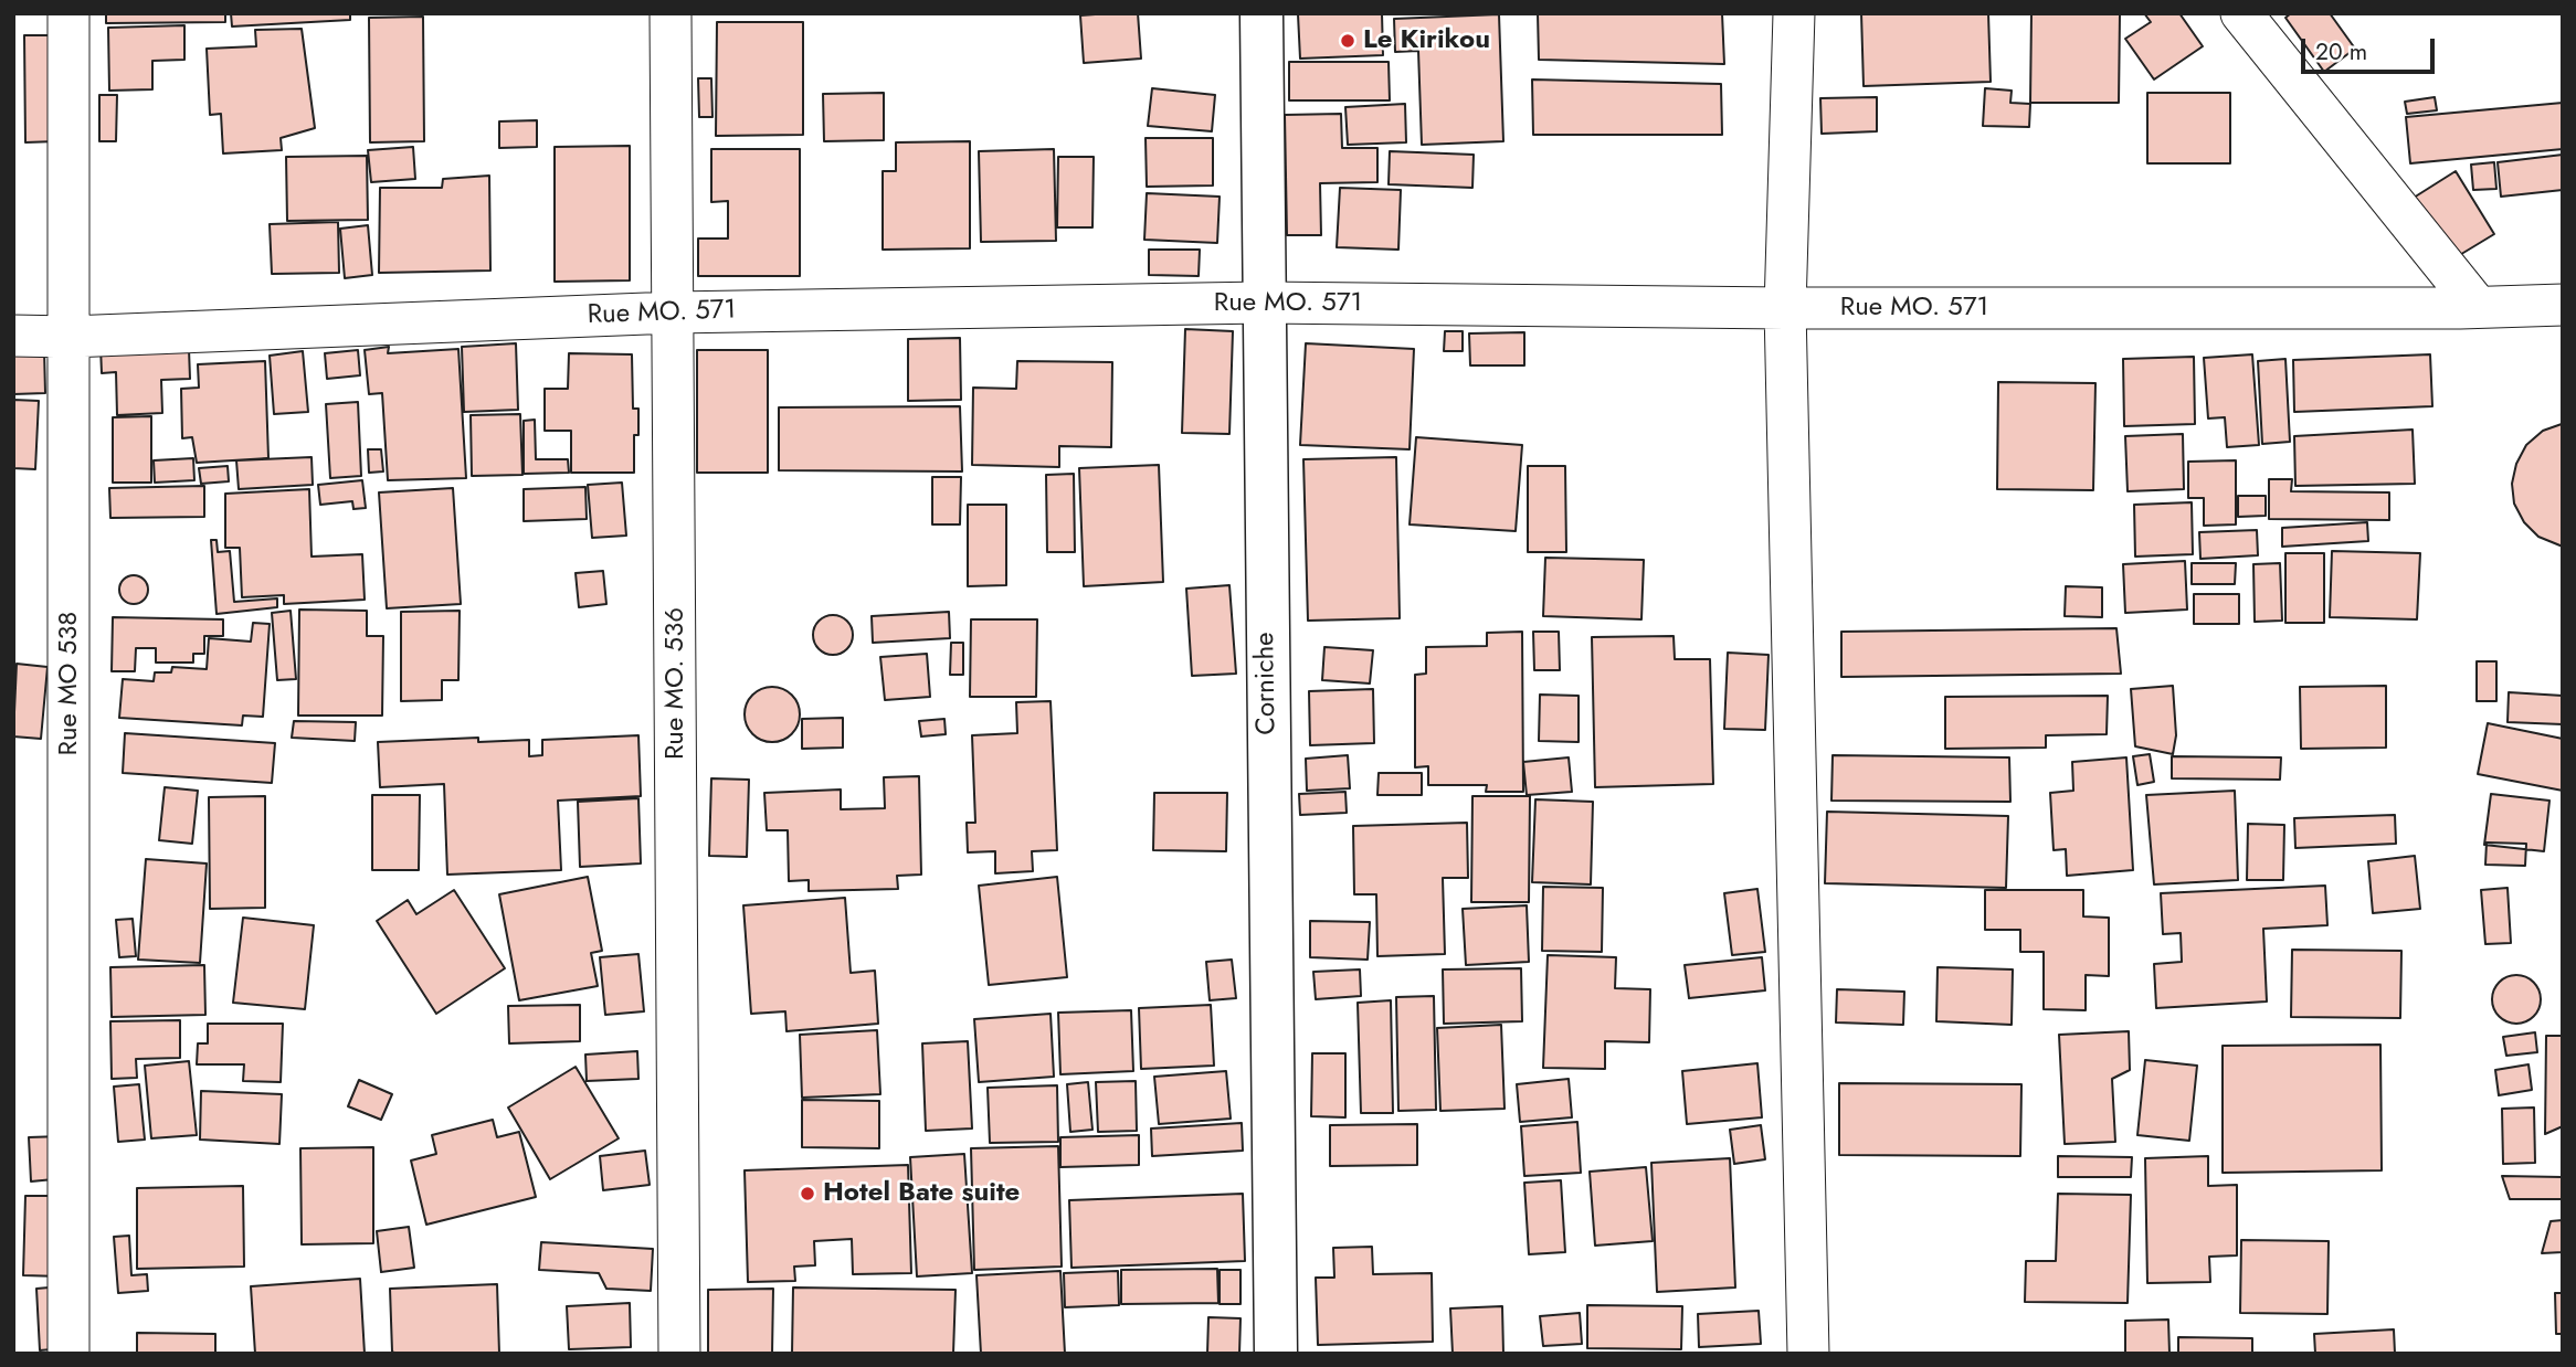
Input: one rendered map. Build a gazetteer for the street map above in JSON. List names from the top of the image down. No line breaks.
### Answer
{"streets":{"street":["Rue MO. 571","Rue MO 538","Rue MO. 536","Corniche"]},"crossings":[["Rue MO. 571","Rue MO 538"],["Rue MO. 571","Rue MO. 536"],["Rue MO. 571","Corniche"]],"places":["Le Kirikou","Hotel Bate suite"],"scale_bar":"20 m"}
